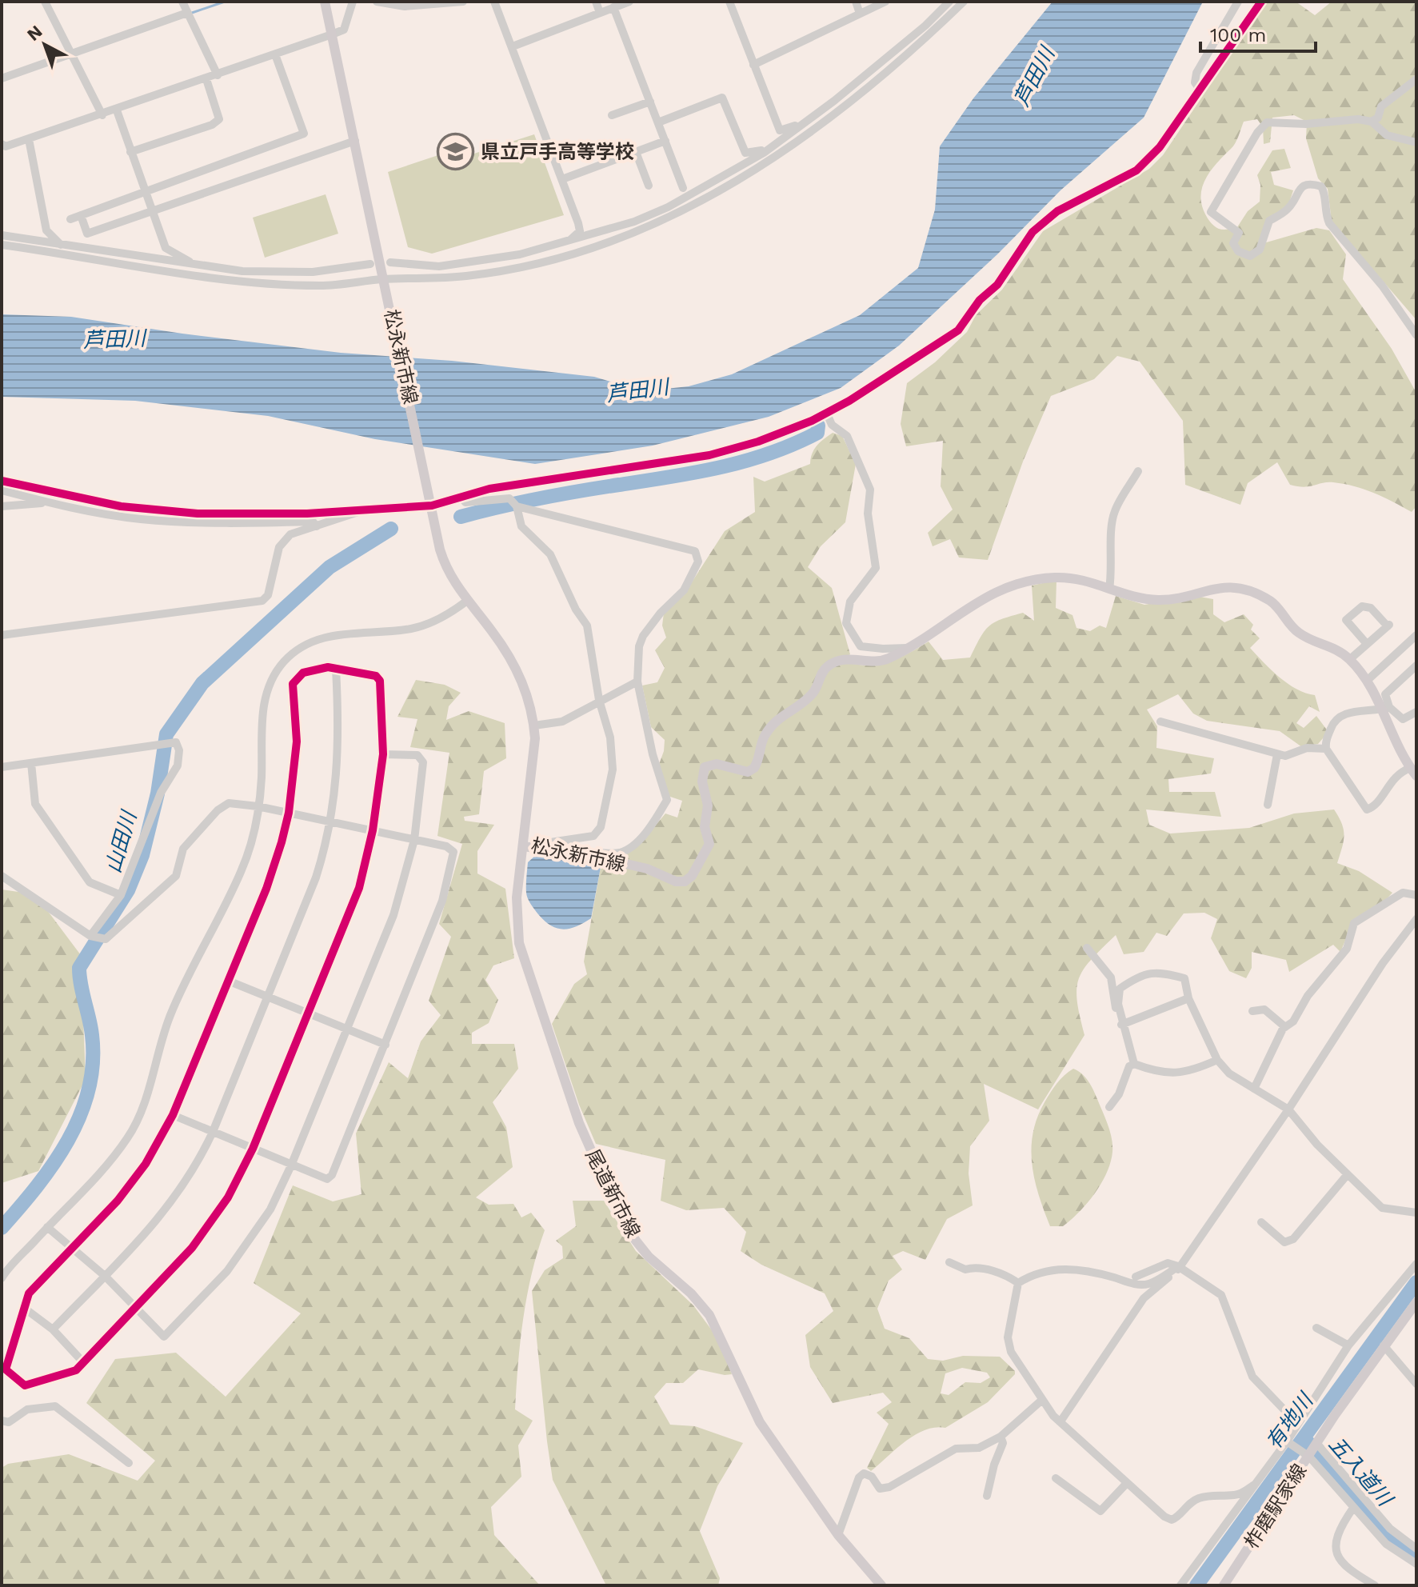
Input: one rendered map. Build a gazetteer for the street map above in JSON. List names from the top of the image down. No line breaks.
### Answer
{"streets":{"main road":["松永新市線","尾道新市線","柞磨駅家線"]},"crossings":[["松永新市線","尾道新市線"]],"water":["芦田川","山田川","有地川","五入道川"],"places":{"school or university":["県立戸手高等学校"]},"scale_bar":"100 m","north":"top left"}
